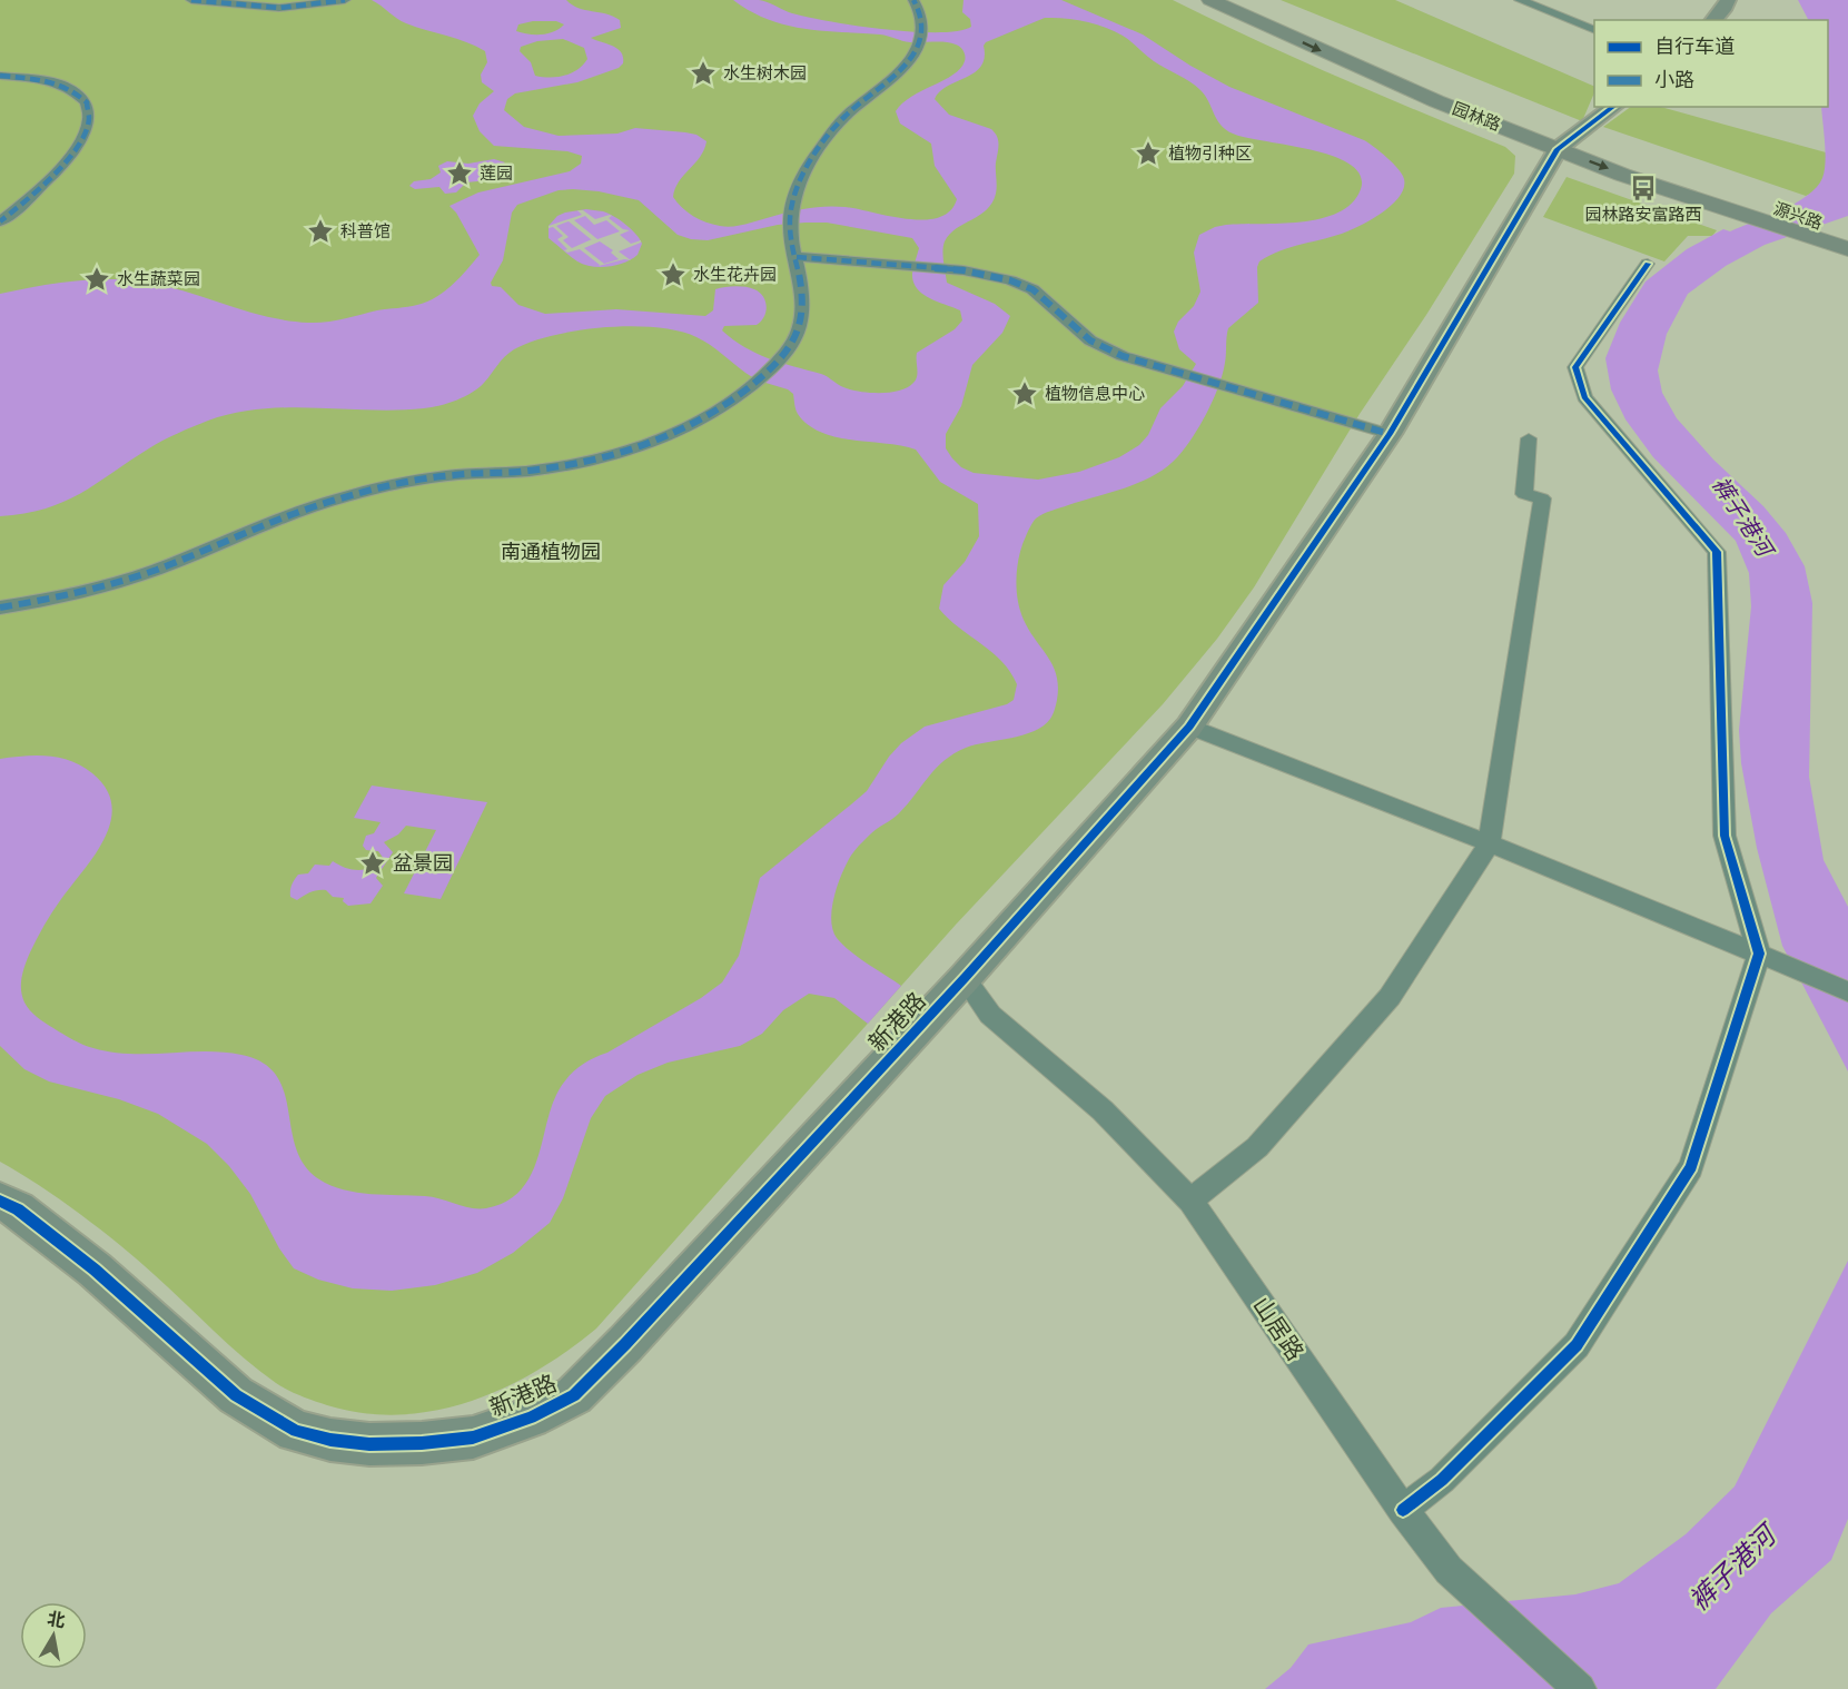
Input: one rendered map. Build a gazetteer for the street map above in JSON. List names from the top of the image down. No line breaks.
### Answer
{"streets":{"main road":["园林路","源兴路"],"street":["新港路","山居路"]},"crossings":[["园林路","源兴路"],["园林路","新港路"],["新港路","山居路"]],"water":["裤子港河"],"parks":["南通植物园"],"places":{"place":["水生树木园","植物引种区","莲园","科普馆","水生花卉园","水生蔬菜园","植物信息中心","盆景园"],"bus stop":["园林路安富路西"]},"legend":["自行车道","小路"],"north":"top"}
